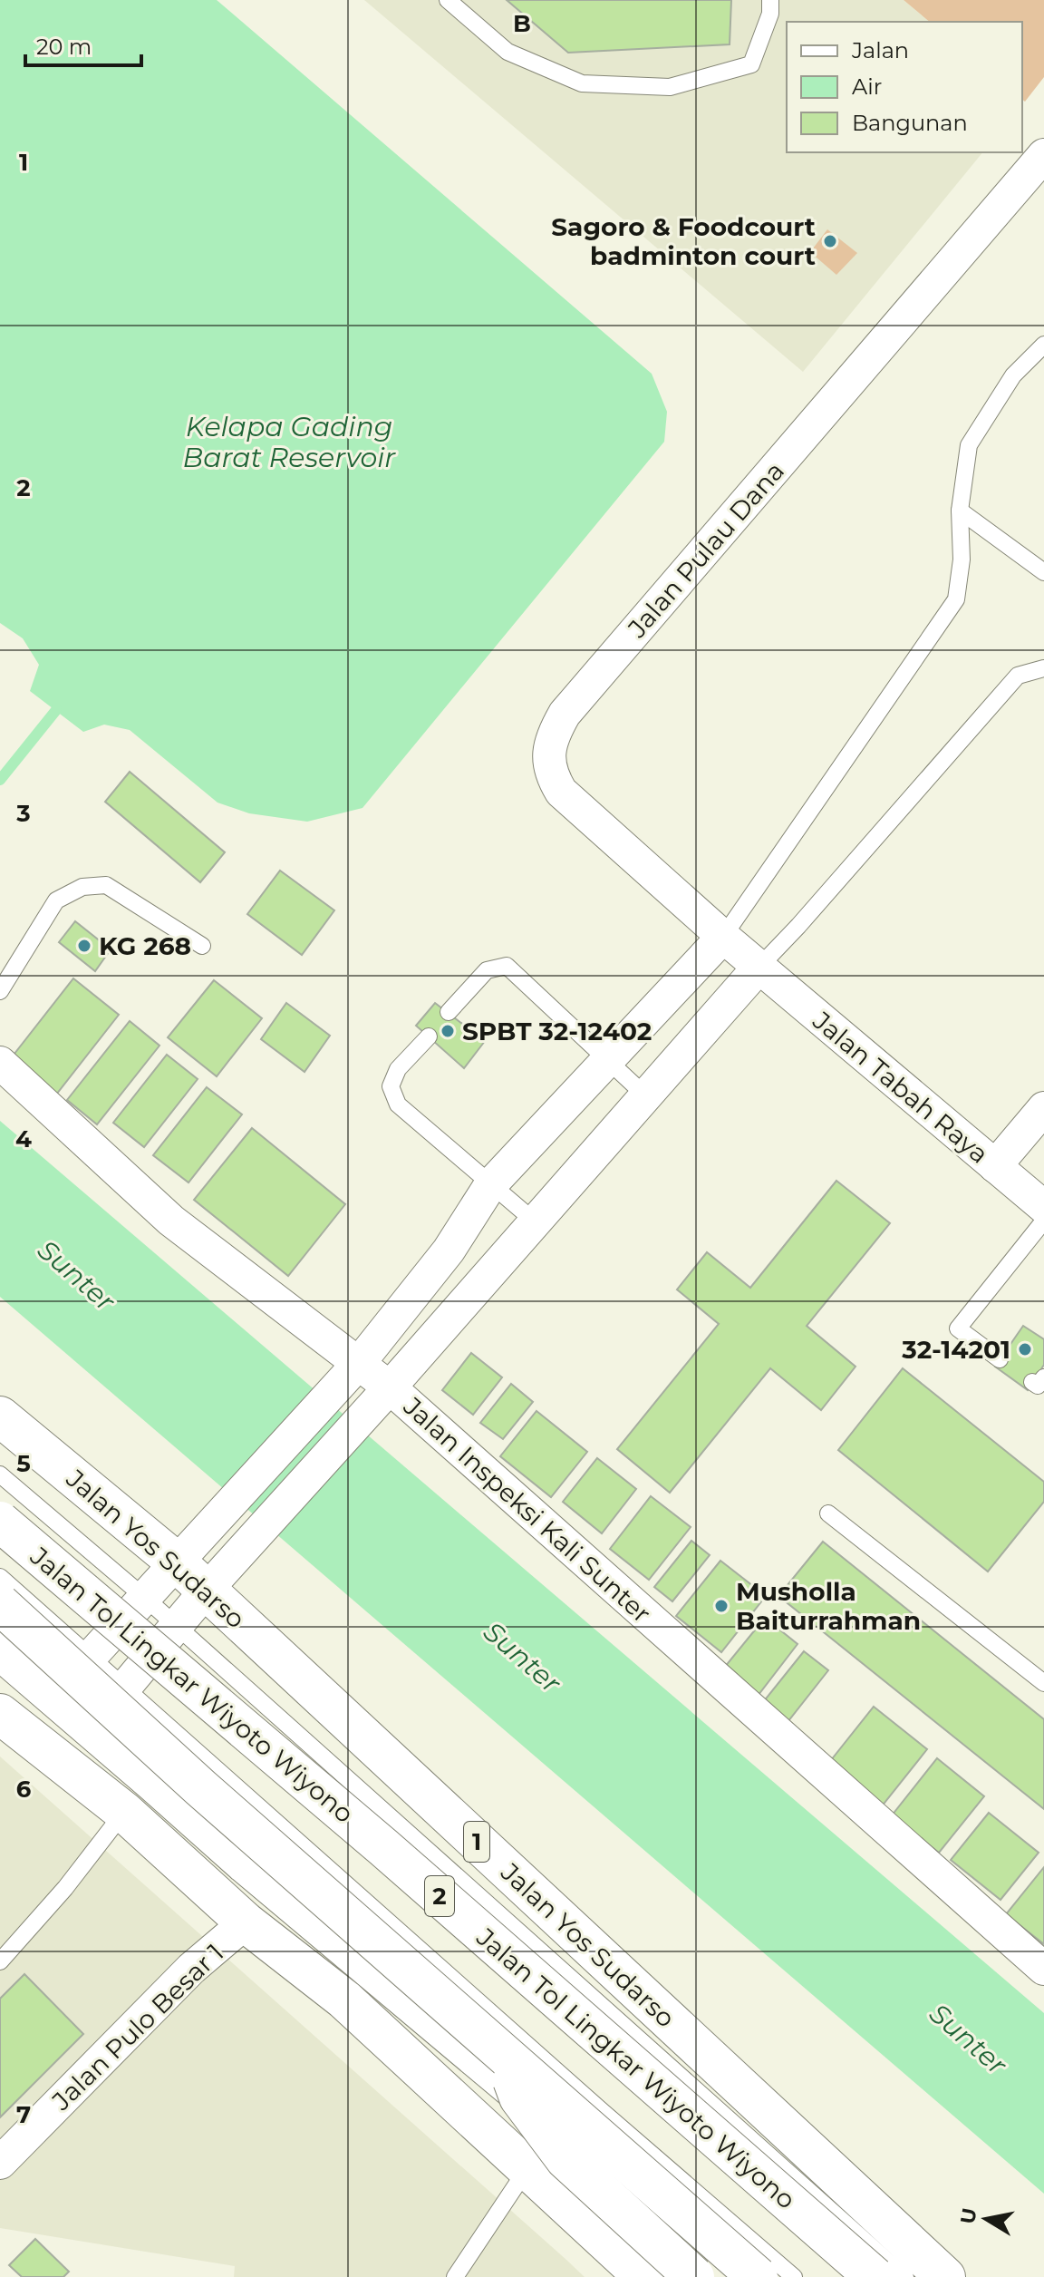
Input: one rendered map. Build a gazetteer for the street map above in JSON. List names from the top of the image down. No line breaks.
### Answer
{"streets":{"highway":["Jalan Yos Sudarso","Jalan Tol Lingkar Wiyoto Wiyono","1","2"],"street":["Jalan Pulau Dana","Jalan Tabah Raya","Jalan Inspeksi Kali Sunter","Jalan Pulo Besar 1"]},"crossings":[["Jalan Pulau Dana","Jalan Tabah Raya"]],"water":["Kelapa Gading Barat Reservoir","Sunter"],"places":["Sagoro & Foodcourt badminton court","KG 268","SPBT 32-12402","32-14201","Musholla Baiturrahman"],"legend":["Jalan","Air","Bangunan"],"scale_bar":"20 m","north":"left","grid":{"columns":["B"],"rows":["1","2","3","4","5","6","7"]}}
